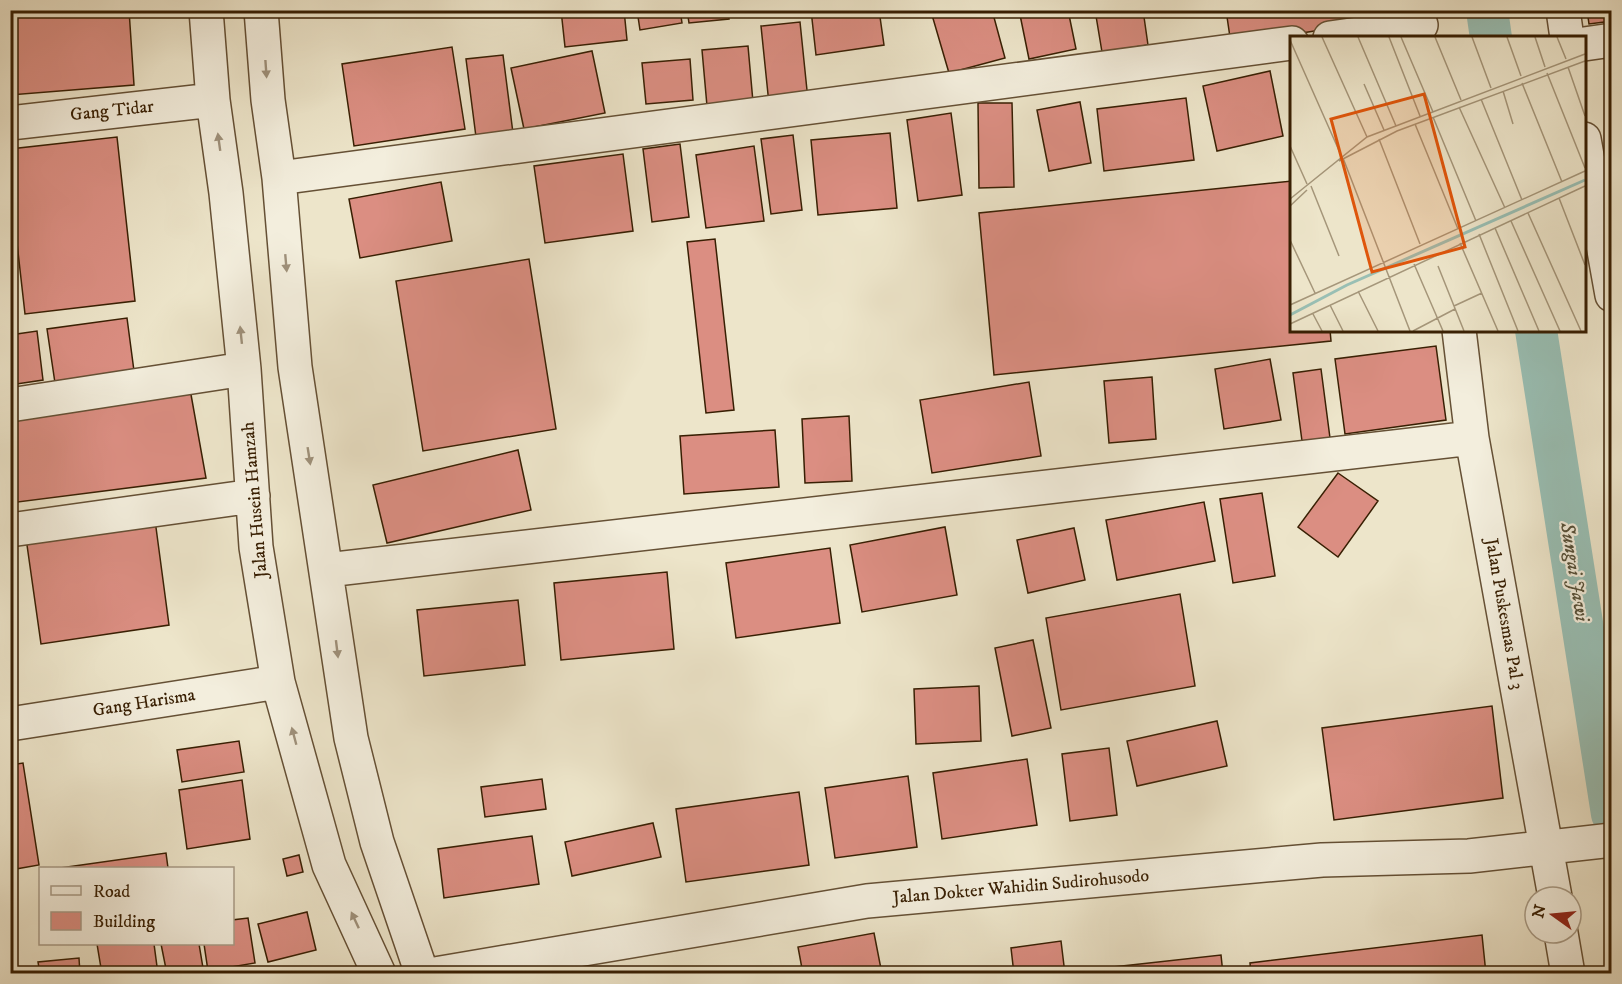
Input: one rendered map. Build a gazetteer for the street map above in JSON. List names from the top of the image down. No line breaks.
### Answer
{"streets":{"street":["Gang Tidar","Jalan Husein Hamzah","Jalan Puskesmas Pal 3","Gang Harisma","Jalan Dokter Wahidin Sudirohusodo"]},"crossings":[["Gang Tidar","Jalan Husein Hamzah"],["Jalan Husein Hamzah","Gang Harisma"],["Jalan Puskesmas Pal 3","Jalan Dokter Wahidin Sudirohusodo"]],"water":["Sungai Jawi"],"legend":["Road","Building"],"north":"left"}
